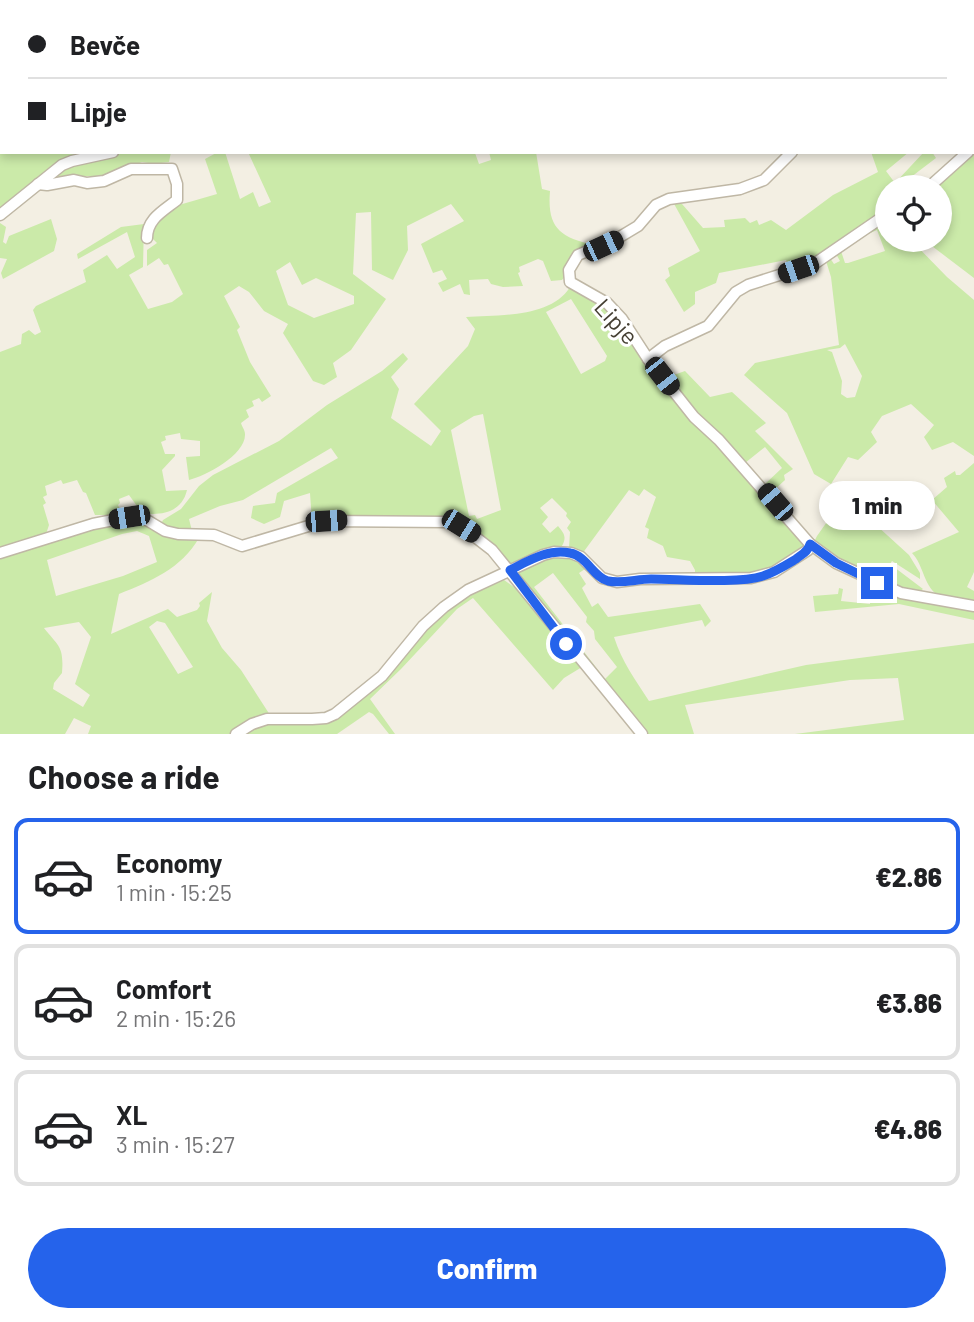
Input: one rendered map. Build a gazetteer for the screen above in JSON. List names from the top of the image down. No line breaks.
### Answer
{"streets":{"street":["Lipje"]},"page":{"banner":["Bevče","Lipje"],"bubble":"1 min","heading":"Choose a ride","list":[{"name":"Economy","note":"1 min · 15:25","value":"€2.86"},{"name":"Comfort","note":"2 min · 15:26","value":"€3.86"},{"name":"XL","note":"3 min · 15:27","value":"€4.86"}],"buttons":"Confirm"}}
